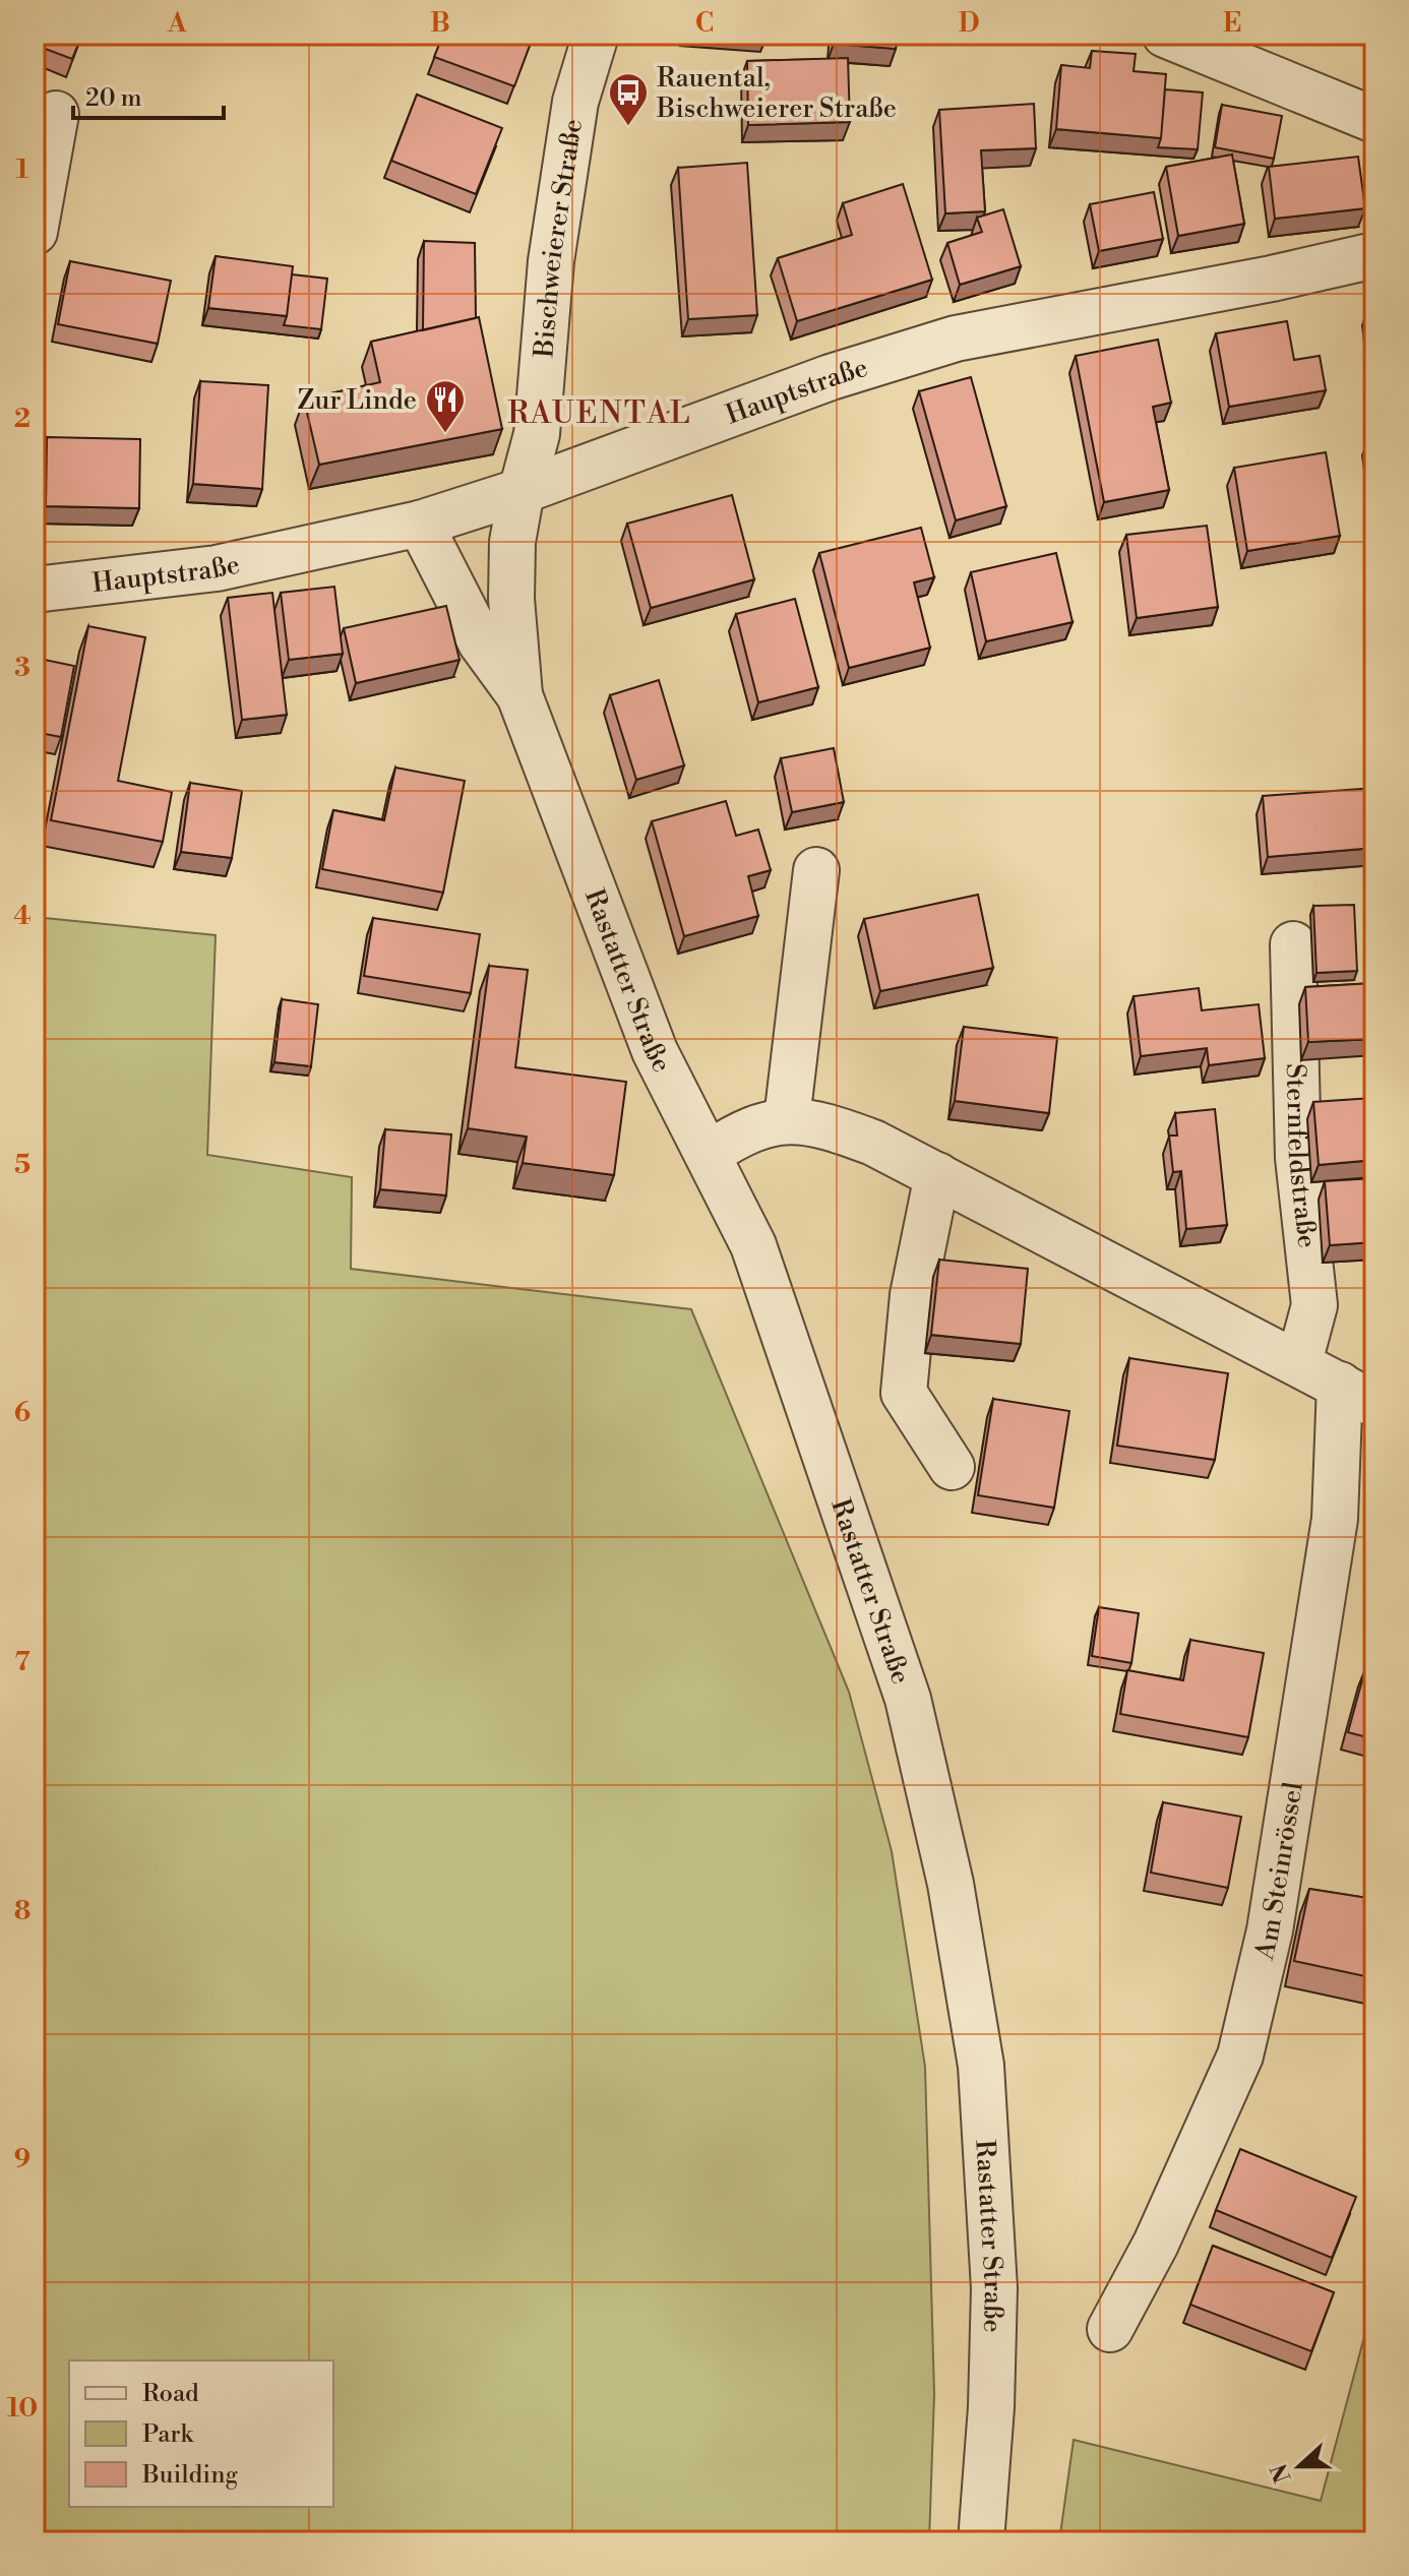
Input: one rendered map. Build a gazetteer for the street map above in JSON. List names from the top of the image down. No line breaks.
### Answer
{"streets":{"street":["Bischweierer Straße","Hauptstraße","Rastatter Straße","Sternfeldstraße","Am Steinrössel"]},"crossings":[["Bischweierer Straße","Hauptstraße"],["Bischweierer Straße","Rastatter Straße"],["Hauptstraße","Rastatter Straße"]],"districts":["RAUENTAL"],"places":{"bus stop":["Rauental, Bischweierer Straße"],"restaurant":["Zur Linde"]},"legend":["Road","Park","Building"],"scale_bar":"20 m","north":"left","grid":{"columns":["A","B","C","D","E"],"rows":["1","2","3","4","5","6","7","8","9","10"]}}
